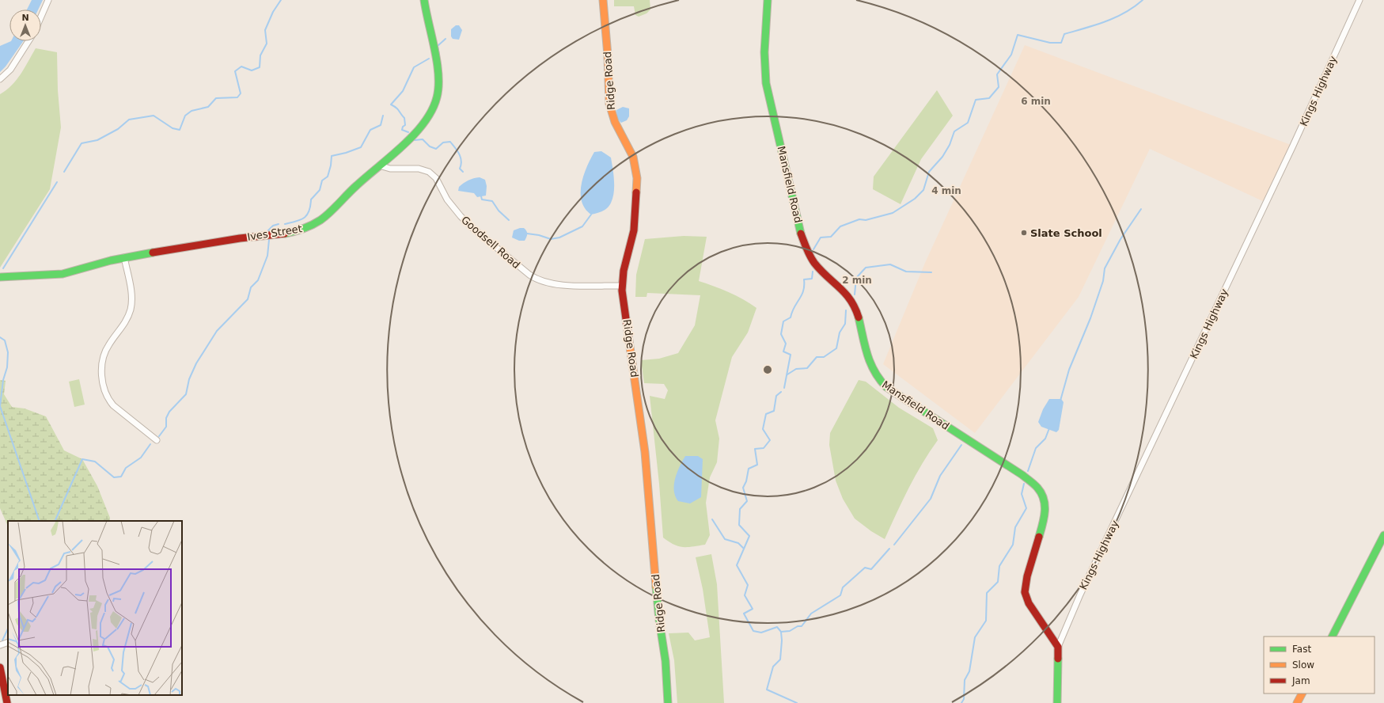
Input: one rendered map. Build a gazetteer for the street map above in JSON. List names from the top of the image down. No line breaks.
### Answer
{"streets":{"street":["Ridge Road","Kings Highway","Mansfield Road","Ives Street","Goodsell Road"]},"crossings":[["Ridge Road","Goodsell Road"],["Kings Highway","Mansfield Road"],["Ives Street","Goodsell Road"]],"places":["Slate School"],"legend":["Fast","Slow","Jam"],"north":"top","rings":["6 min","4 min","2 min"]}
